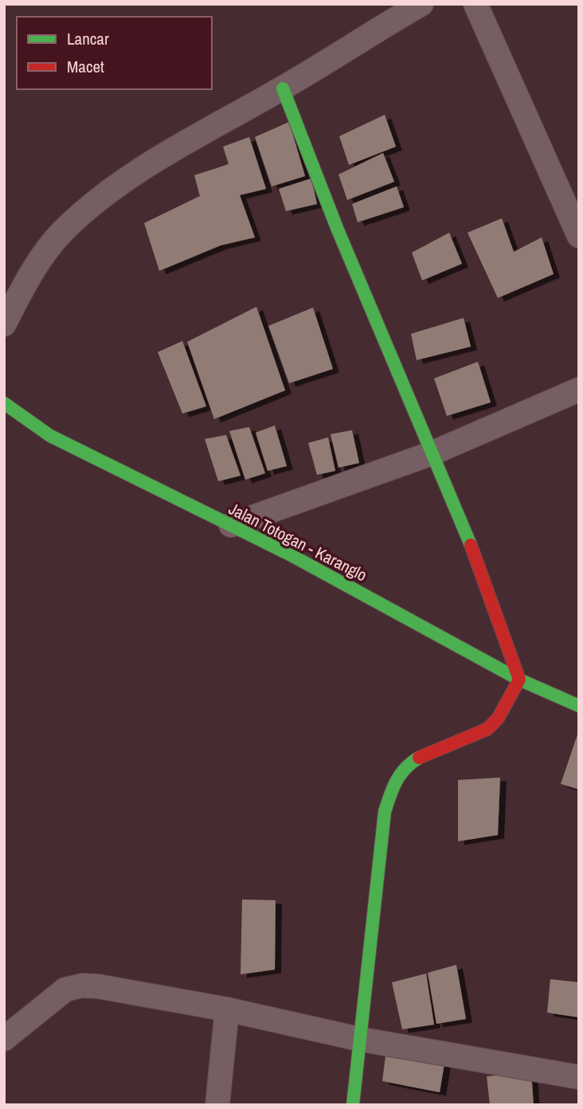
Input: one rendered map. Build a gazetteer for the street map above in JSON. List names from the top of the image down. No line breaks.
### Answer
{"streets":{"street":["Jalan Totogan - Karanglo"]},"legend":["Lancar","Macet"]}
